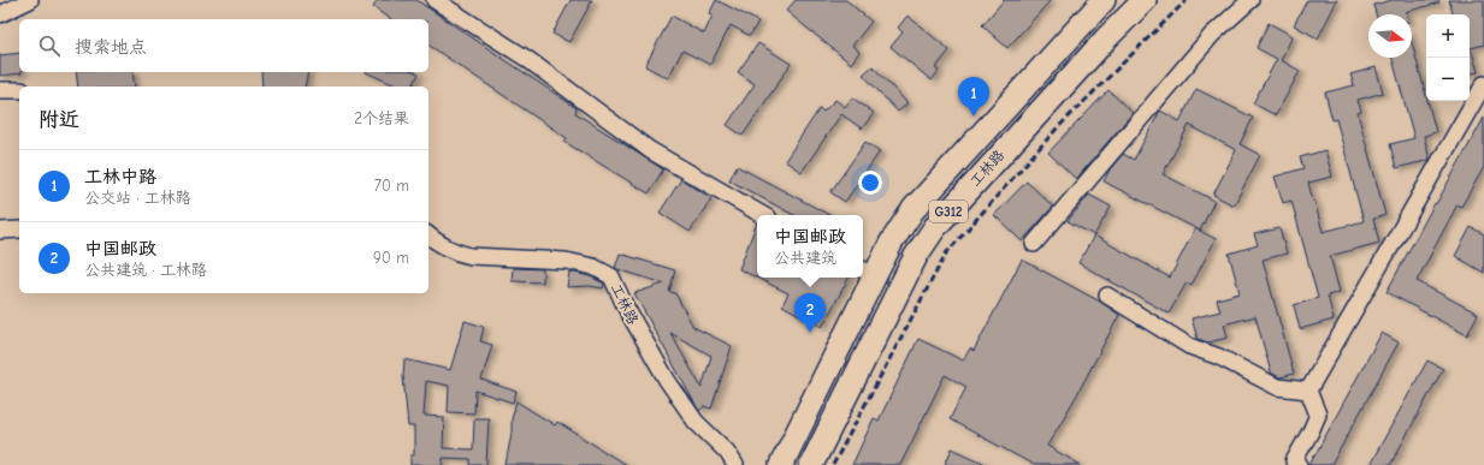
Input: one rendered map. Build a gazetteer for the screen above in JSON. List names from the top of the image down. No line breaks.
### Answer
{"streets":{"highway":["工林路","G312"]},"north":"right","page":{"map_buttons":["+","−"],"search":"搜索地点","pins":["1","2"],"heading":["附近","2个结果"],"list":[{"mark":"1","name":"工林中路","note":"公交站 · 工林路","value":"70 m"},{"mark":"2","name":"中国邮政","note":"公共建筑 · 工林路","value":"90 m"}],"popup":["中国邮政","公共建筑"]}}
